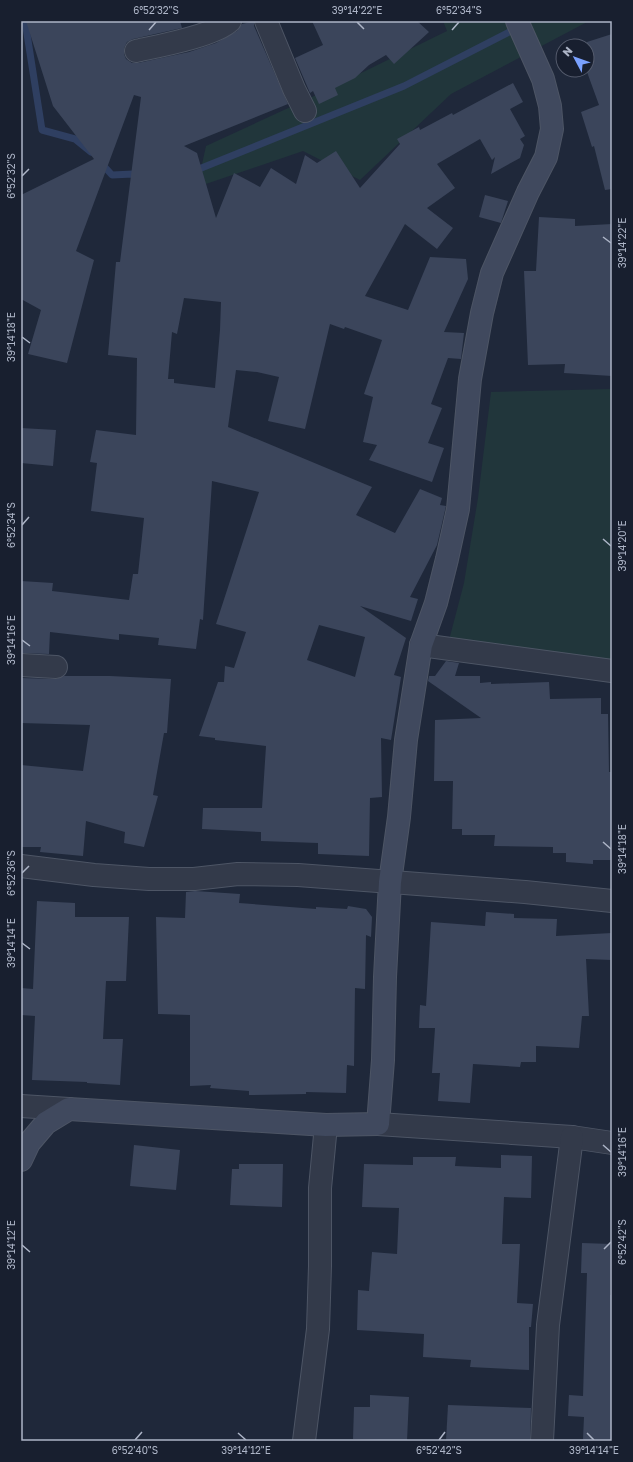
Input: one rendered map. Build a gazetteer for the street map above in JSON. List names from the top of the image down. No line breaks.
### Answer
{"north":"top left","coordinates":["6°52'32\"S","39°14'22\"E","6°52'34\"S","39°14'18\"E","39°14'20\"E","39°14'16\"E","6°52'36\"S","39°14'14\"E","6°52'42\"S","39°14'12\"E","6°52'40\"S"]}
